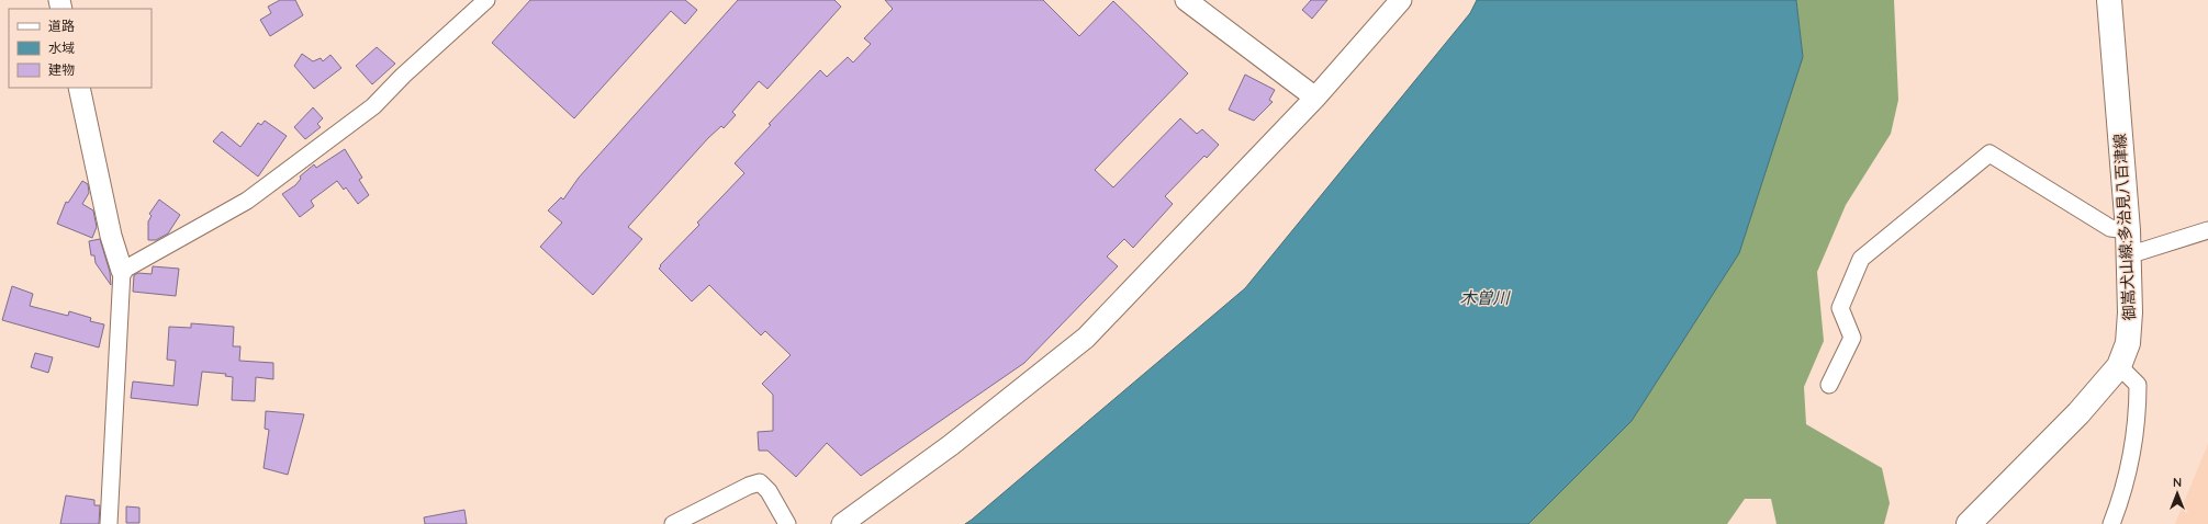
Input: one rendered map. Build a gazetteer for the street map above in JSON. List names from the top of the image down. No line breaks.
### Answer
{"streets":{"main road":["御嵩犬山線;多治見八百津線"]},"water":["木曽川"],"legend":["道路","水域","建物"],"north":"top"}
